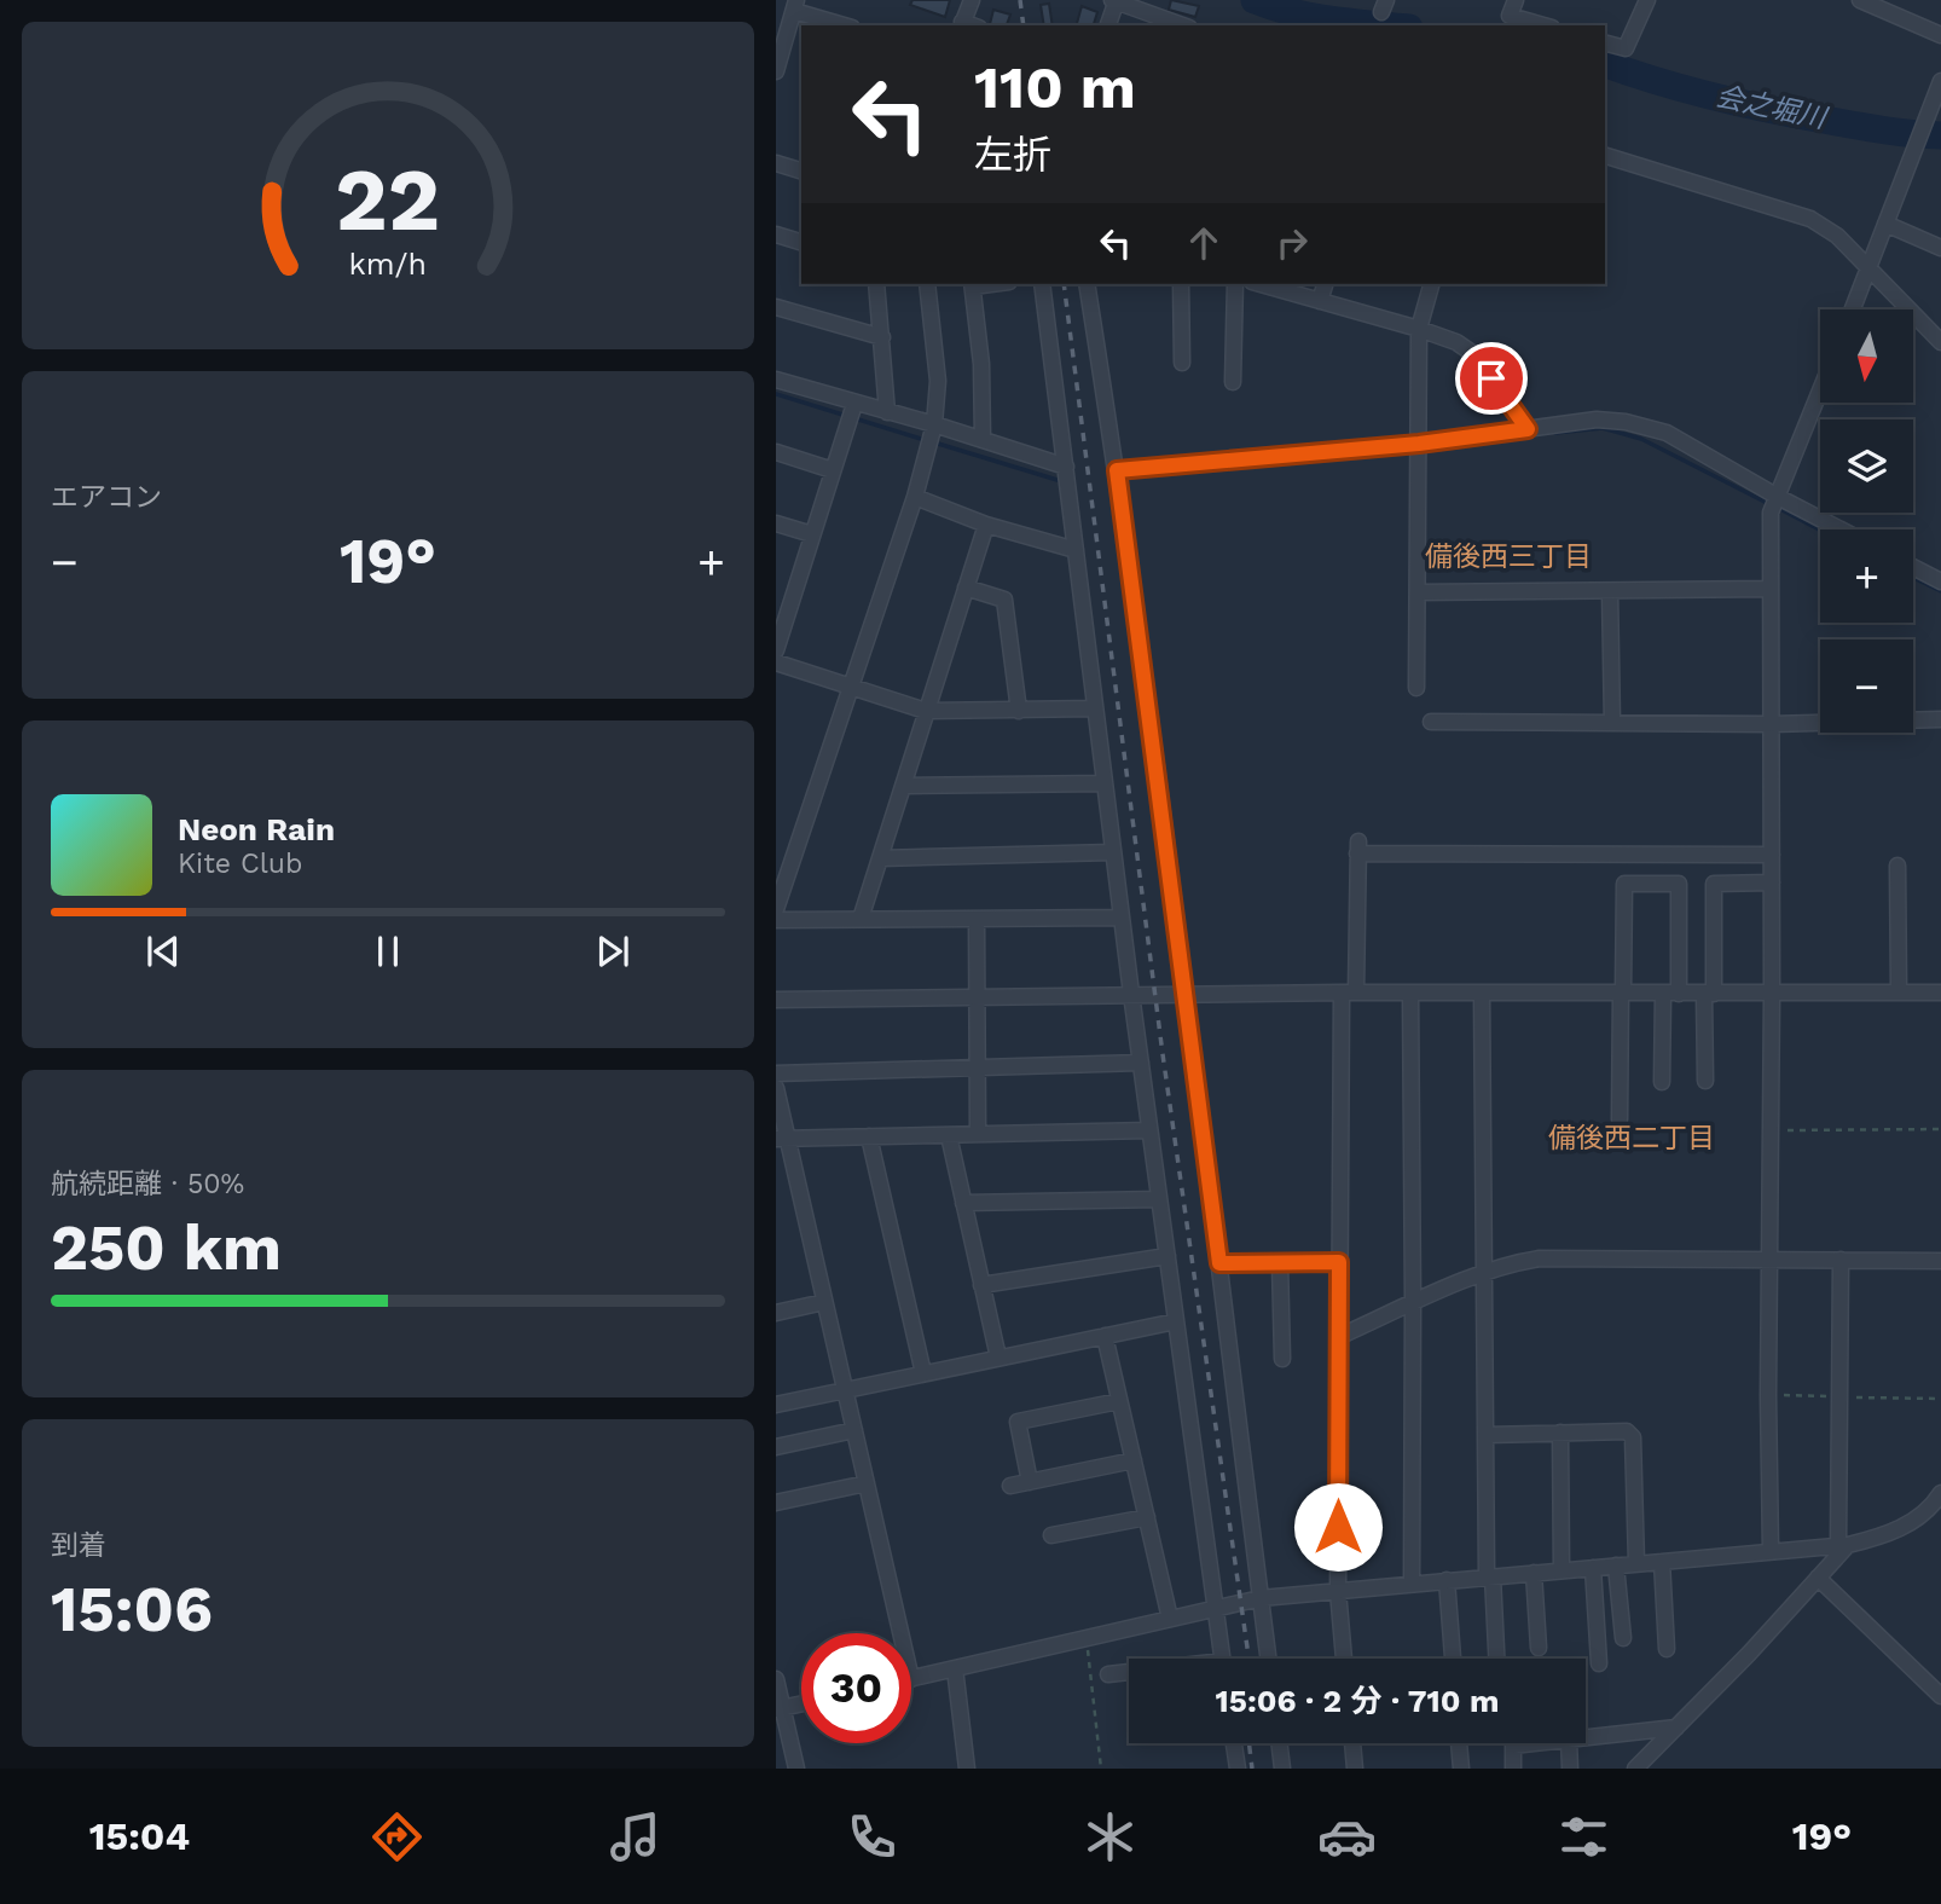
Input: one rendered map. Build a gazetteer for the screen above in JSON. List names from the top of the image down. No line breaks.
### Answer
{"districts":["備後西三丁目","備後西二丁目"],"water":["会之堀川"],"north":"bottom","page":{"turn":["110 m","左折"],"map_buttons":["+","−"],"tile":["エアコン",["航続距離 · 50%","250 km"],["到着","15:06"]],"heat":["−","19°","+"],"song":["Neon Rain","Kite Club"],"limit":"30","trip":"15:06 · 2 分 · 710 m","tabs":["15:04","19°"],"gauge":["22","km/h"]}}
